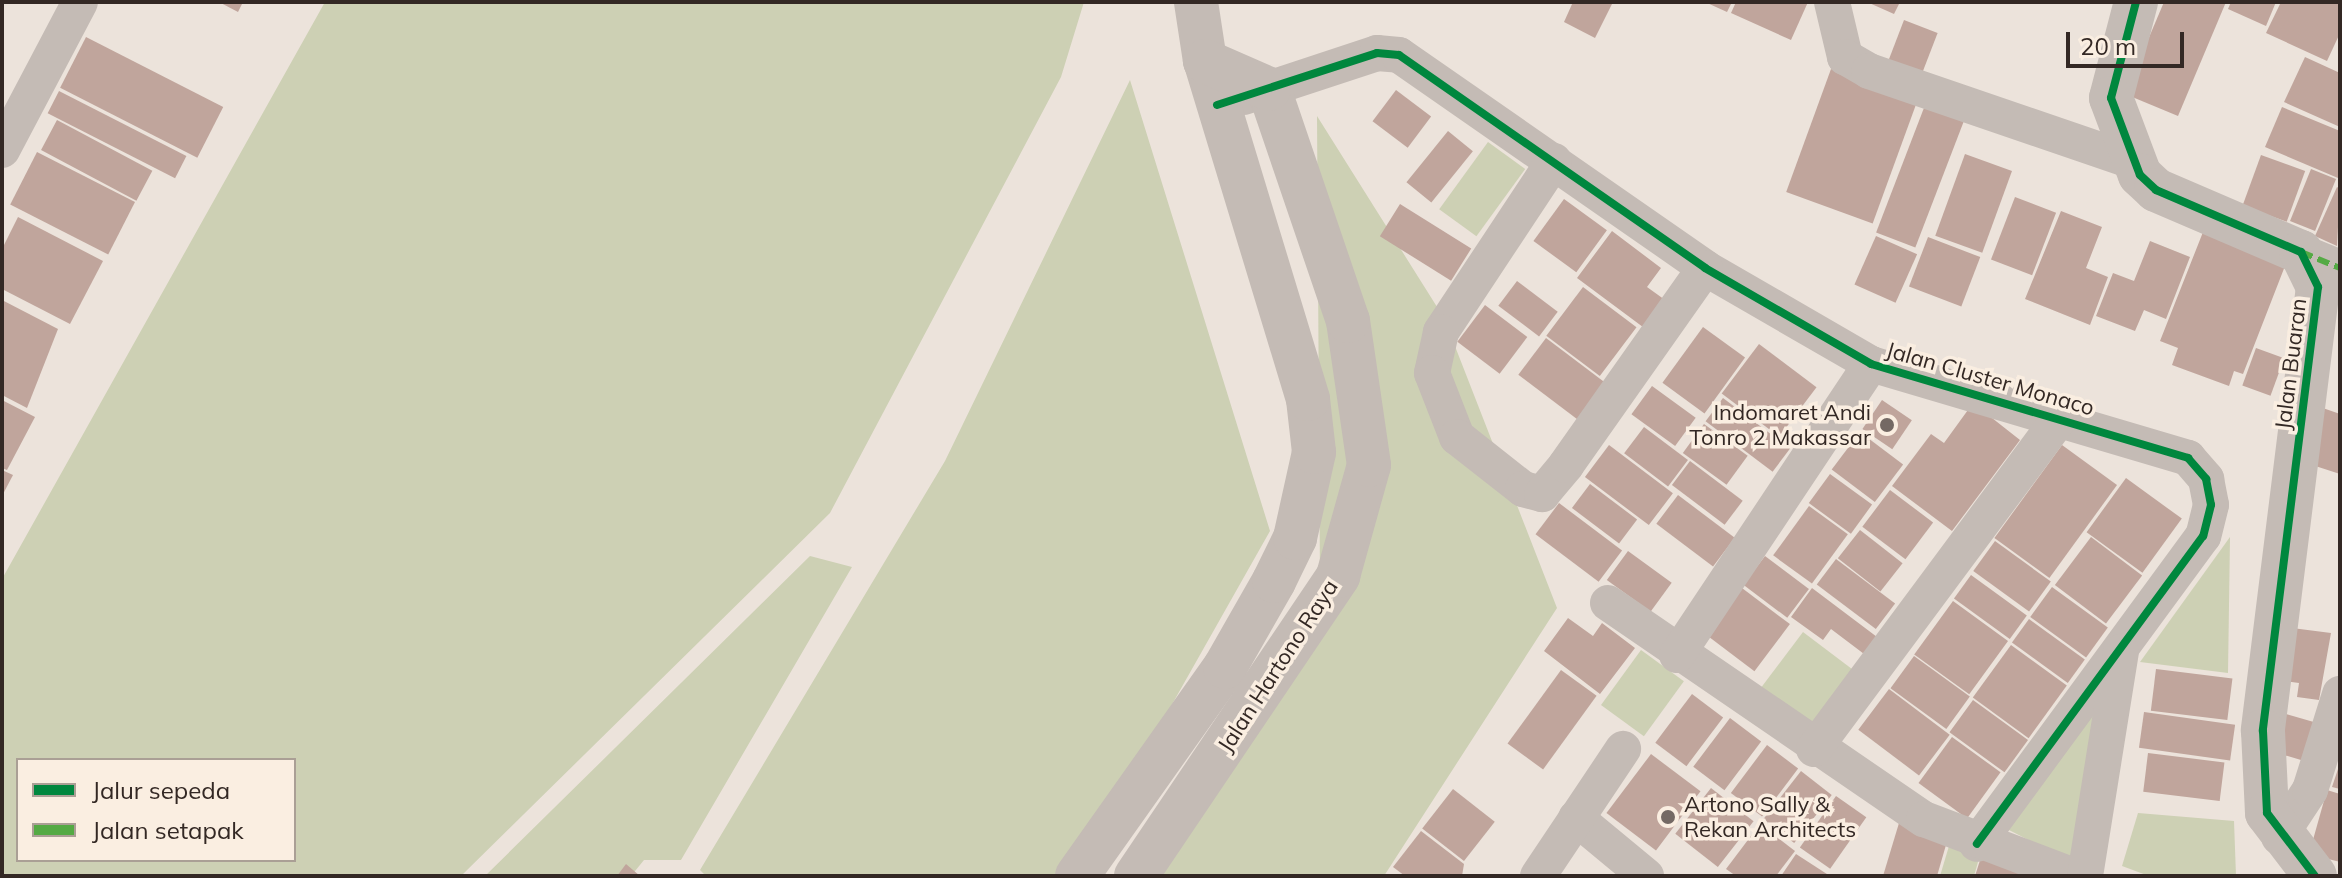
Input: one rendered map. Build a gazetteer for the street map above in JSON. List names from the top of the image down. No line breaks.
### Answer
{"streets":{"street":["Jalan Buaran","Jalan Cluster Monaco","Jalan Hartono Raya"]},"crossings":[["Jalan Cluster Monaco","Jalan Hartono Raya"]],"places":["Indomaret Andi Tonro 2 Makassar","Artono Sally & Rekan Architects"],"legend":["Jalur sepeda","Jalan setapak"],"scale_bar":"20 m"}
